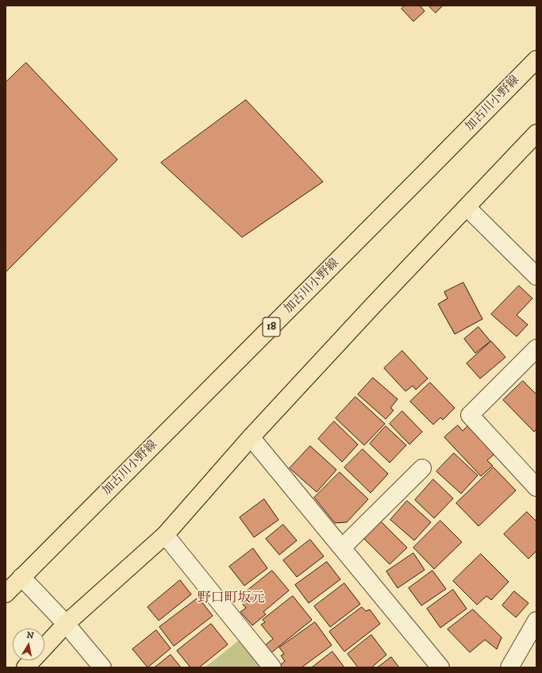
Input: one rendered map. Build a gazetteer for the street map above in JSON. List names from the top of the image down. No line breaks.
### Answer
{"streets":{"main road":["加古川小野線","18"]},"districts":["野口町坂元"],"north":"top"}
